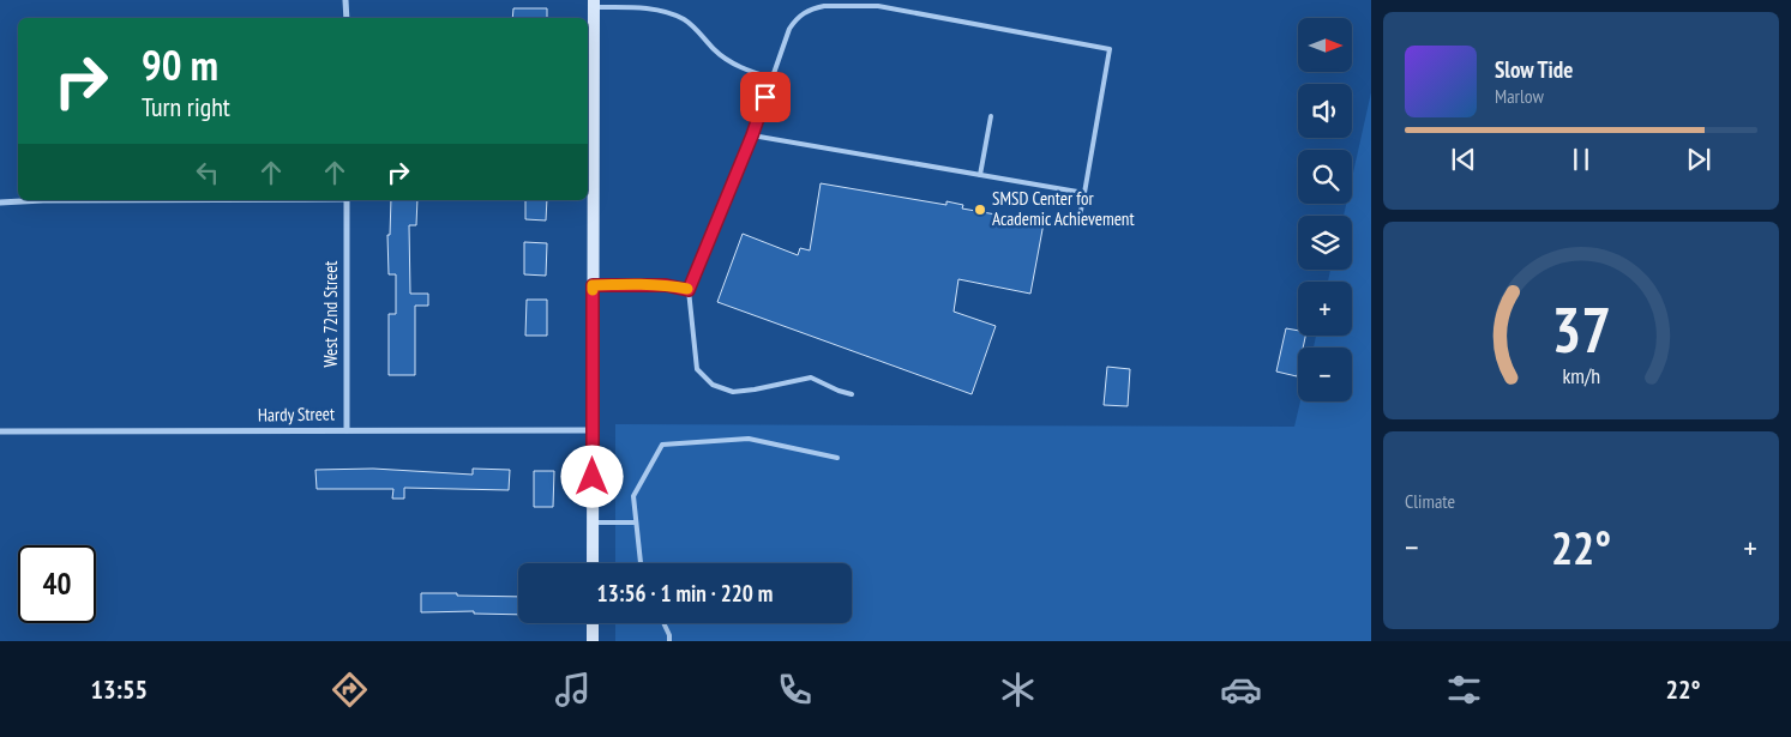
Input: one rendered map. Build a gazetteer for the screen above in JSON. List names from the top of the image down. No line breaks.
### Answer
{"streets":{"street":["West 72nd Street","Hardy Street"]},"crossings":[["West 72nd Street","Hardy Street"]],"places":["SMSD Center for Academic Achievement"],"north":"right","page":{"map_buttons":["+","−"],"turn":["90 m","Turn right"],"song":["Slow Tide","Marlow"],"tile":"Climate","heat":["−","22°","+"],"limit":"40","trip":"13:56 · 1 min · 220 m","tabs":["13:55","22°"],"gauge":["37","km/h"]}}
